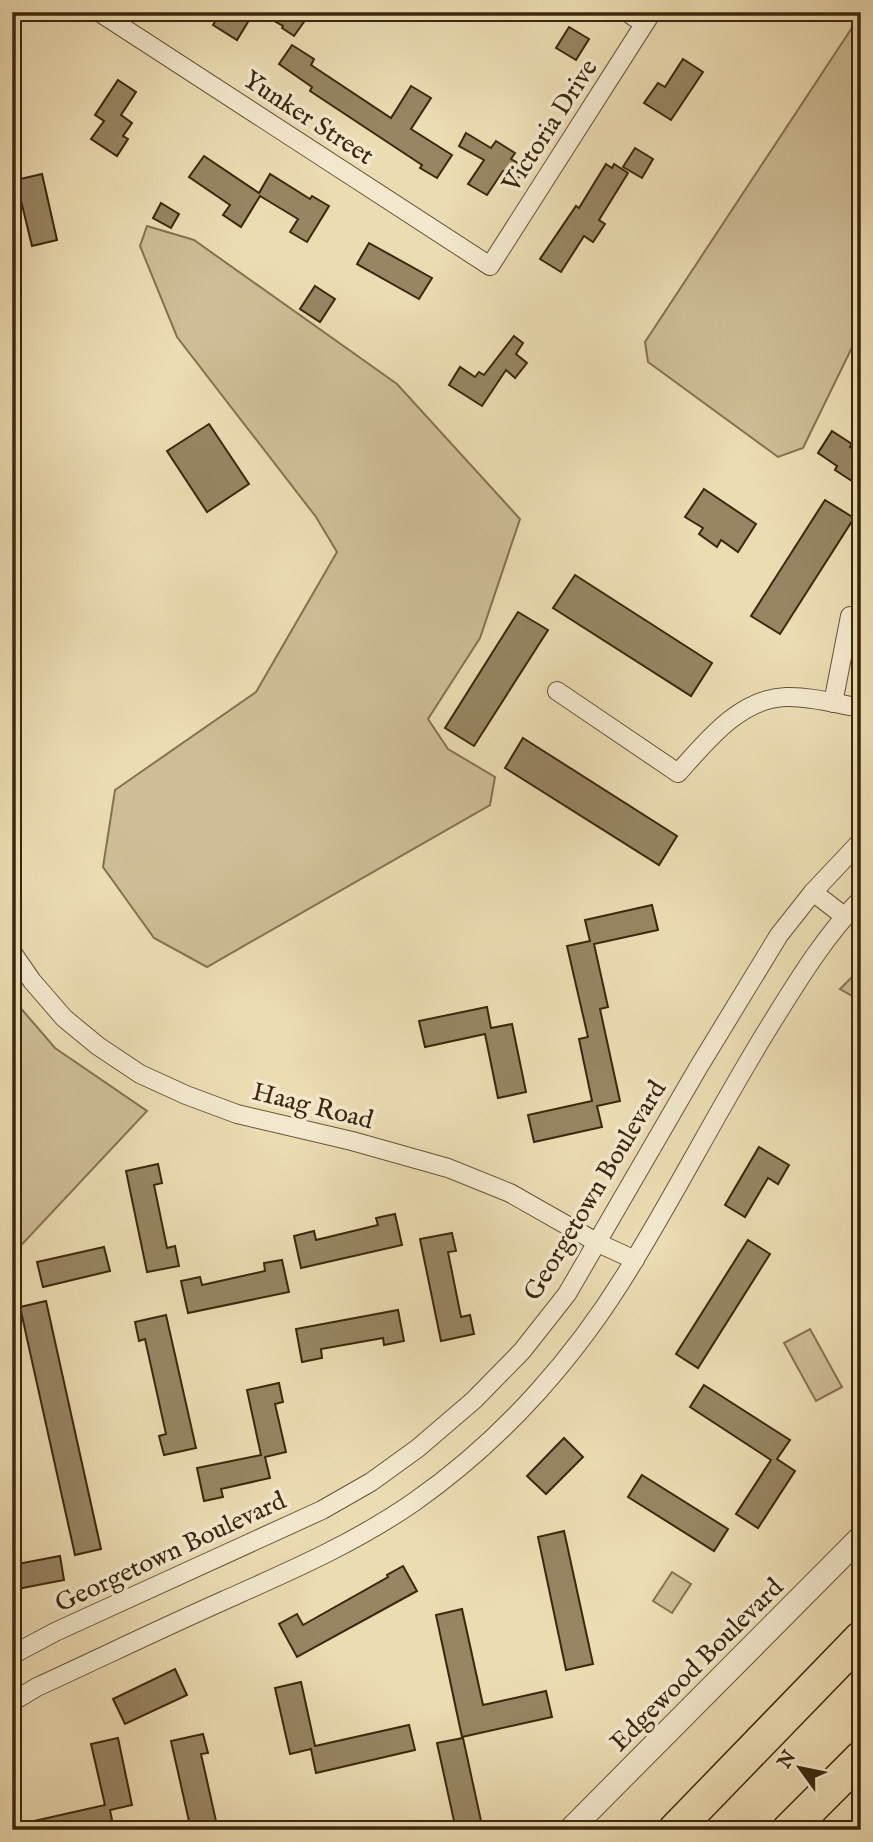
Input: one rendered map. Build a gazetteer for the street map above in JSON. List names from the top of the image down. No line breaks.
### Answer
{"streets":{"street":["Yunker Street","Victoria Drive","Haag Road","Georgetown Boulevard","Edgewood Boulevard"]},"crossings":[["Yunker Street","Victoria Drive"],["Haag Road","Georgetown Boulevard"]],"north":"top left"}
